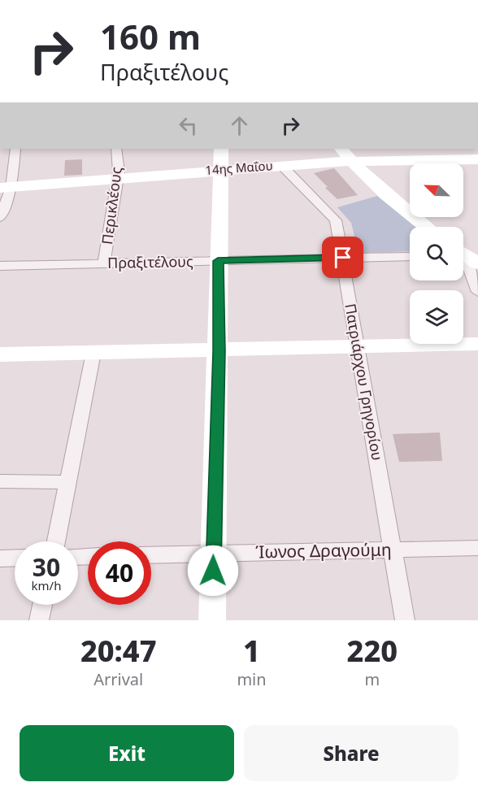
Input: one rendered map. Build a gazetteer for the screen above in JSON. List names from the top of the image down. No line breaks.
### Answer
{"streets":{"main road":["14ης Μαΐου"],"street":["Περικλέους","Πραξιτέλους","Πατριάρχου Γρηγορίου","Ίωνος Δραγούμη"]},"crossings":[["14ης Μαΐου","Περικλέους"],["14ης Μαΐου","Πατριάρχου Γρηγορίου"],["Περικλέους","Πραξιτέλους"],["Πραξιτέλους","Πατριάρχου Γρηγορίου"],["Πατριάρχου Γρηγορίου","Ίωνος Δραγούμη"]],"north":"top left","page":{"turn":["160 m","Πραξιτέλους"],"speed":"30 km/h","limit":"40","eta":["20:47","Arrival","1","min","220","m"],"buttons":["Exit","Share"]}}
